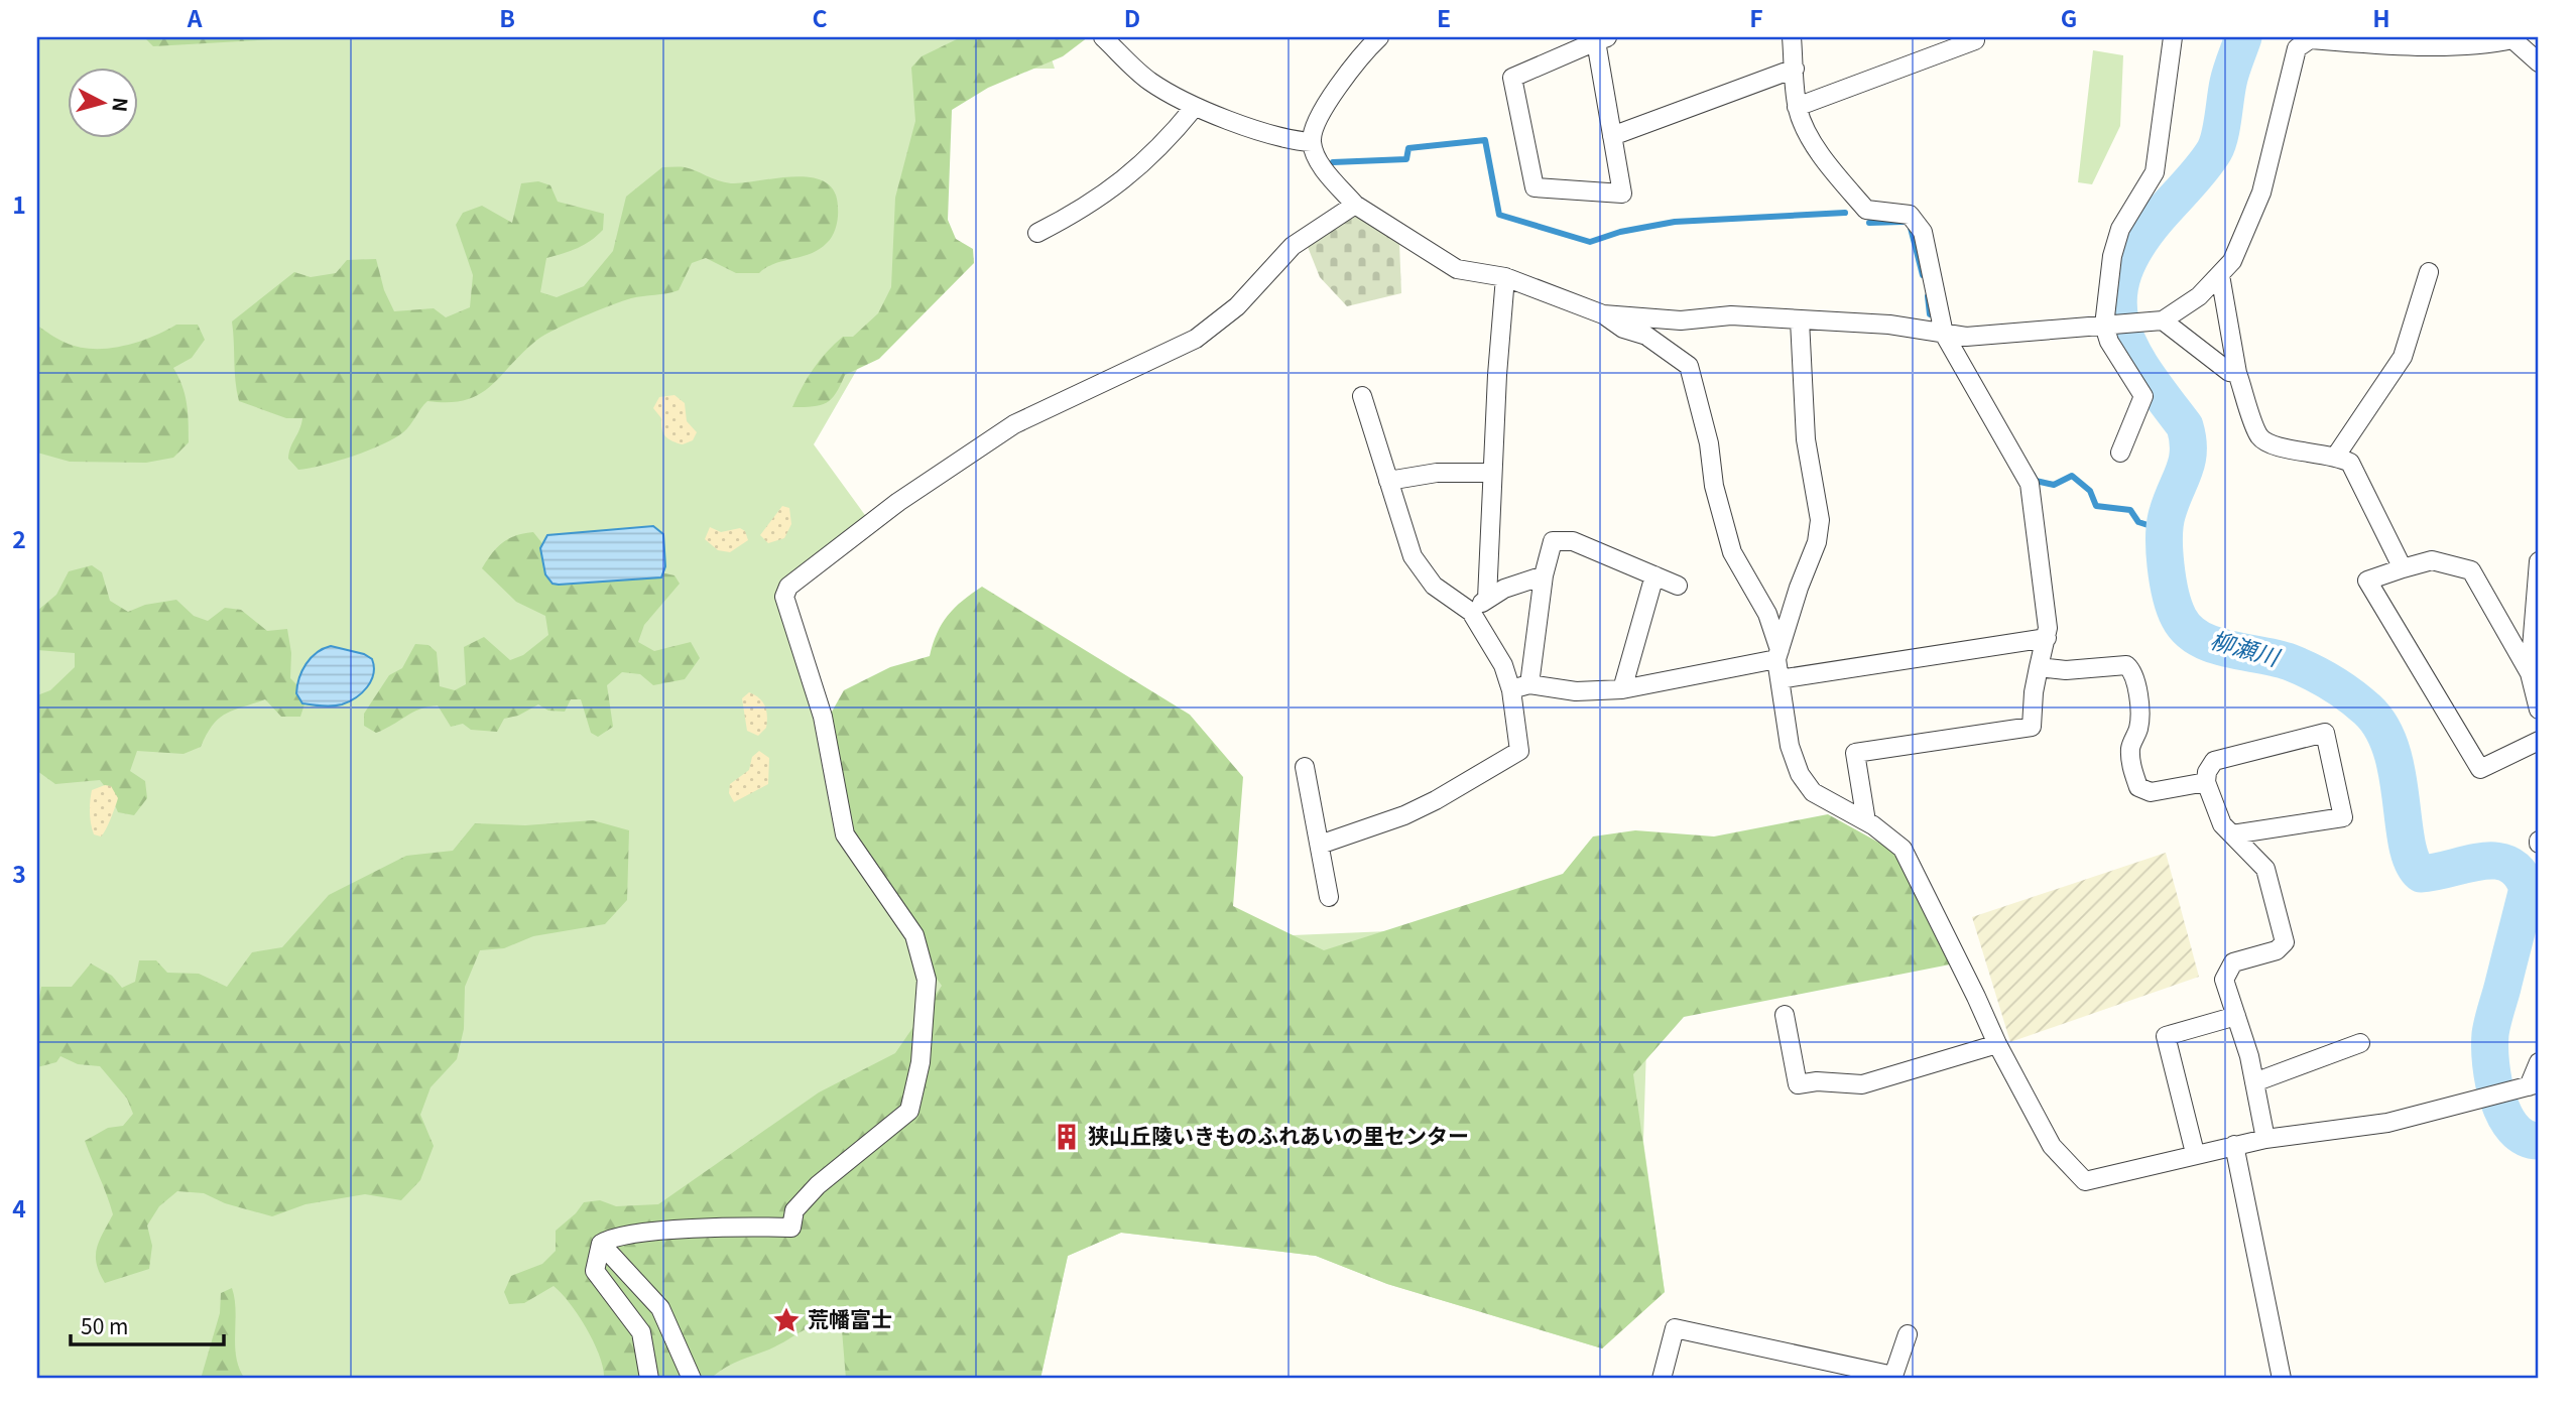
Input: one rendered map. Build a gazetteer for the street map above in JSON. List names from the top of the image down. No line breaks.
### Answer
{"water":["柳瀬川"],"places":{"building":["狭山丘陵いきものふれあいの里センター"],"place":["荒幡富士"]},"scale_bar":"50 m","north":"right","grid":{"columns":["A","B","C","D","E","F","G","H"],"rows":["1","2","3","4"]}}
